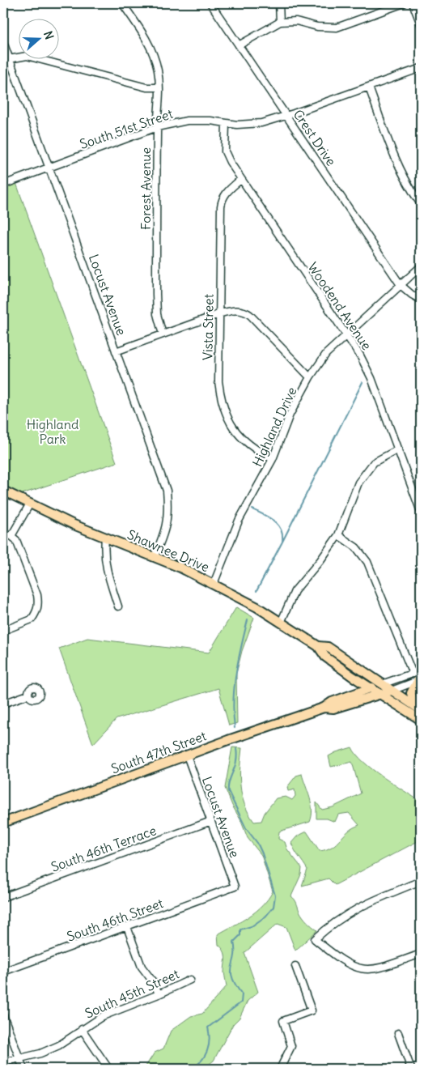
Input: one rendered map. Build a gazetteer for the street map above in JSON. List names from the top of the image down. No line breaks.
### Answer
{"streets":{"main road":["Shawnee Drive","South 47th Street"],"street":["South 51st Street","Crest Drive","Forest Avenue","Locust Avenue","Woodend Avenue","Vista Street","Highland Drive","South 46th Terrace","South 46th Street","South 45th Street"]},"crossings":[["South 51st Street","Crest Drive"],["South 51st Street","Forest Avenue"],["South 51st Street","Locust Avenue"],["South 51st Street","Woodend Avenue"],["Crest Drive","Highland Drive"],["Locust Avenue","Shawnee Drive"],["Locust Avenue","South 47th Street"],["Locust Avenue","South 46th Terrace"],["Locust Avenue","South 46th Street"],["Woodend Avenue","Vista Street"],["Woodend Avenue","Highland Drive"],["Vista Street","Highland Drive"],["Highland Drive","Shawnee Drive"],["Shawnee Drive","South 47th Street"]],"parks":["Highland Park"],"north":"right"}
